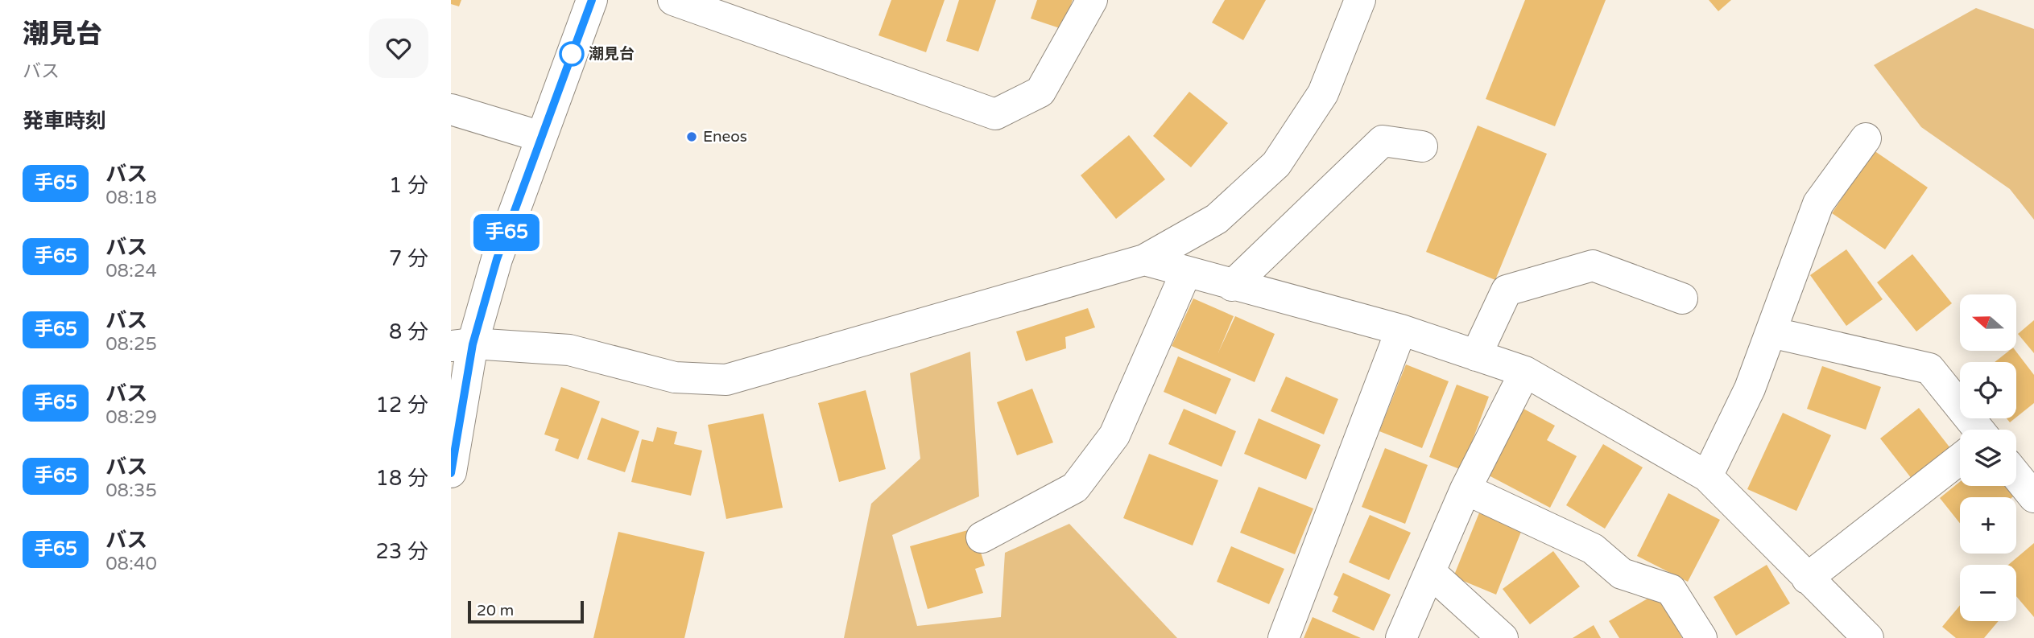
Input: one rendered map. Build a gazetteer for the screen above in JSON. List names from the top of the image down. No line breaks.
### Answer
{"places":["潮見台","Eneos"],"lines":["bus line 手65"],"scale_bar":"20 m","north":"left","page":{"heading":[["潮見台","バス"],"発車時刻"],"on_map":"手65","list":[{"mark":"手65","name":"バス","note":"08:18","value":"1 分"},{"mark":"手65","name":"バス","note":"08:24","value":"7 分"},{"mark":"手65","name":"バス","note":"08:25","value":"8 分"},{"mark":"手65","name":"バス","note":"08:29","value":"12 分"},{"mark":"手65","name":"バス","note":"08:35","value":"18 分"},{"mark":"手65","name":"バス","note":"08:40","value":"23 分"}],"map_buttons":["+","−"],"scale":"20 m"}}
